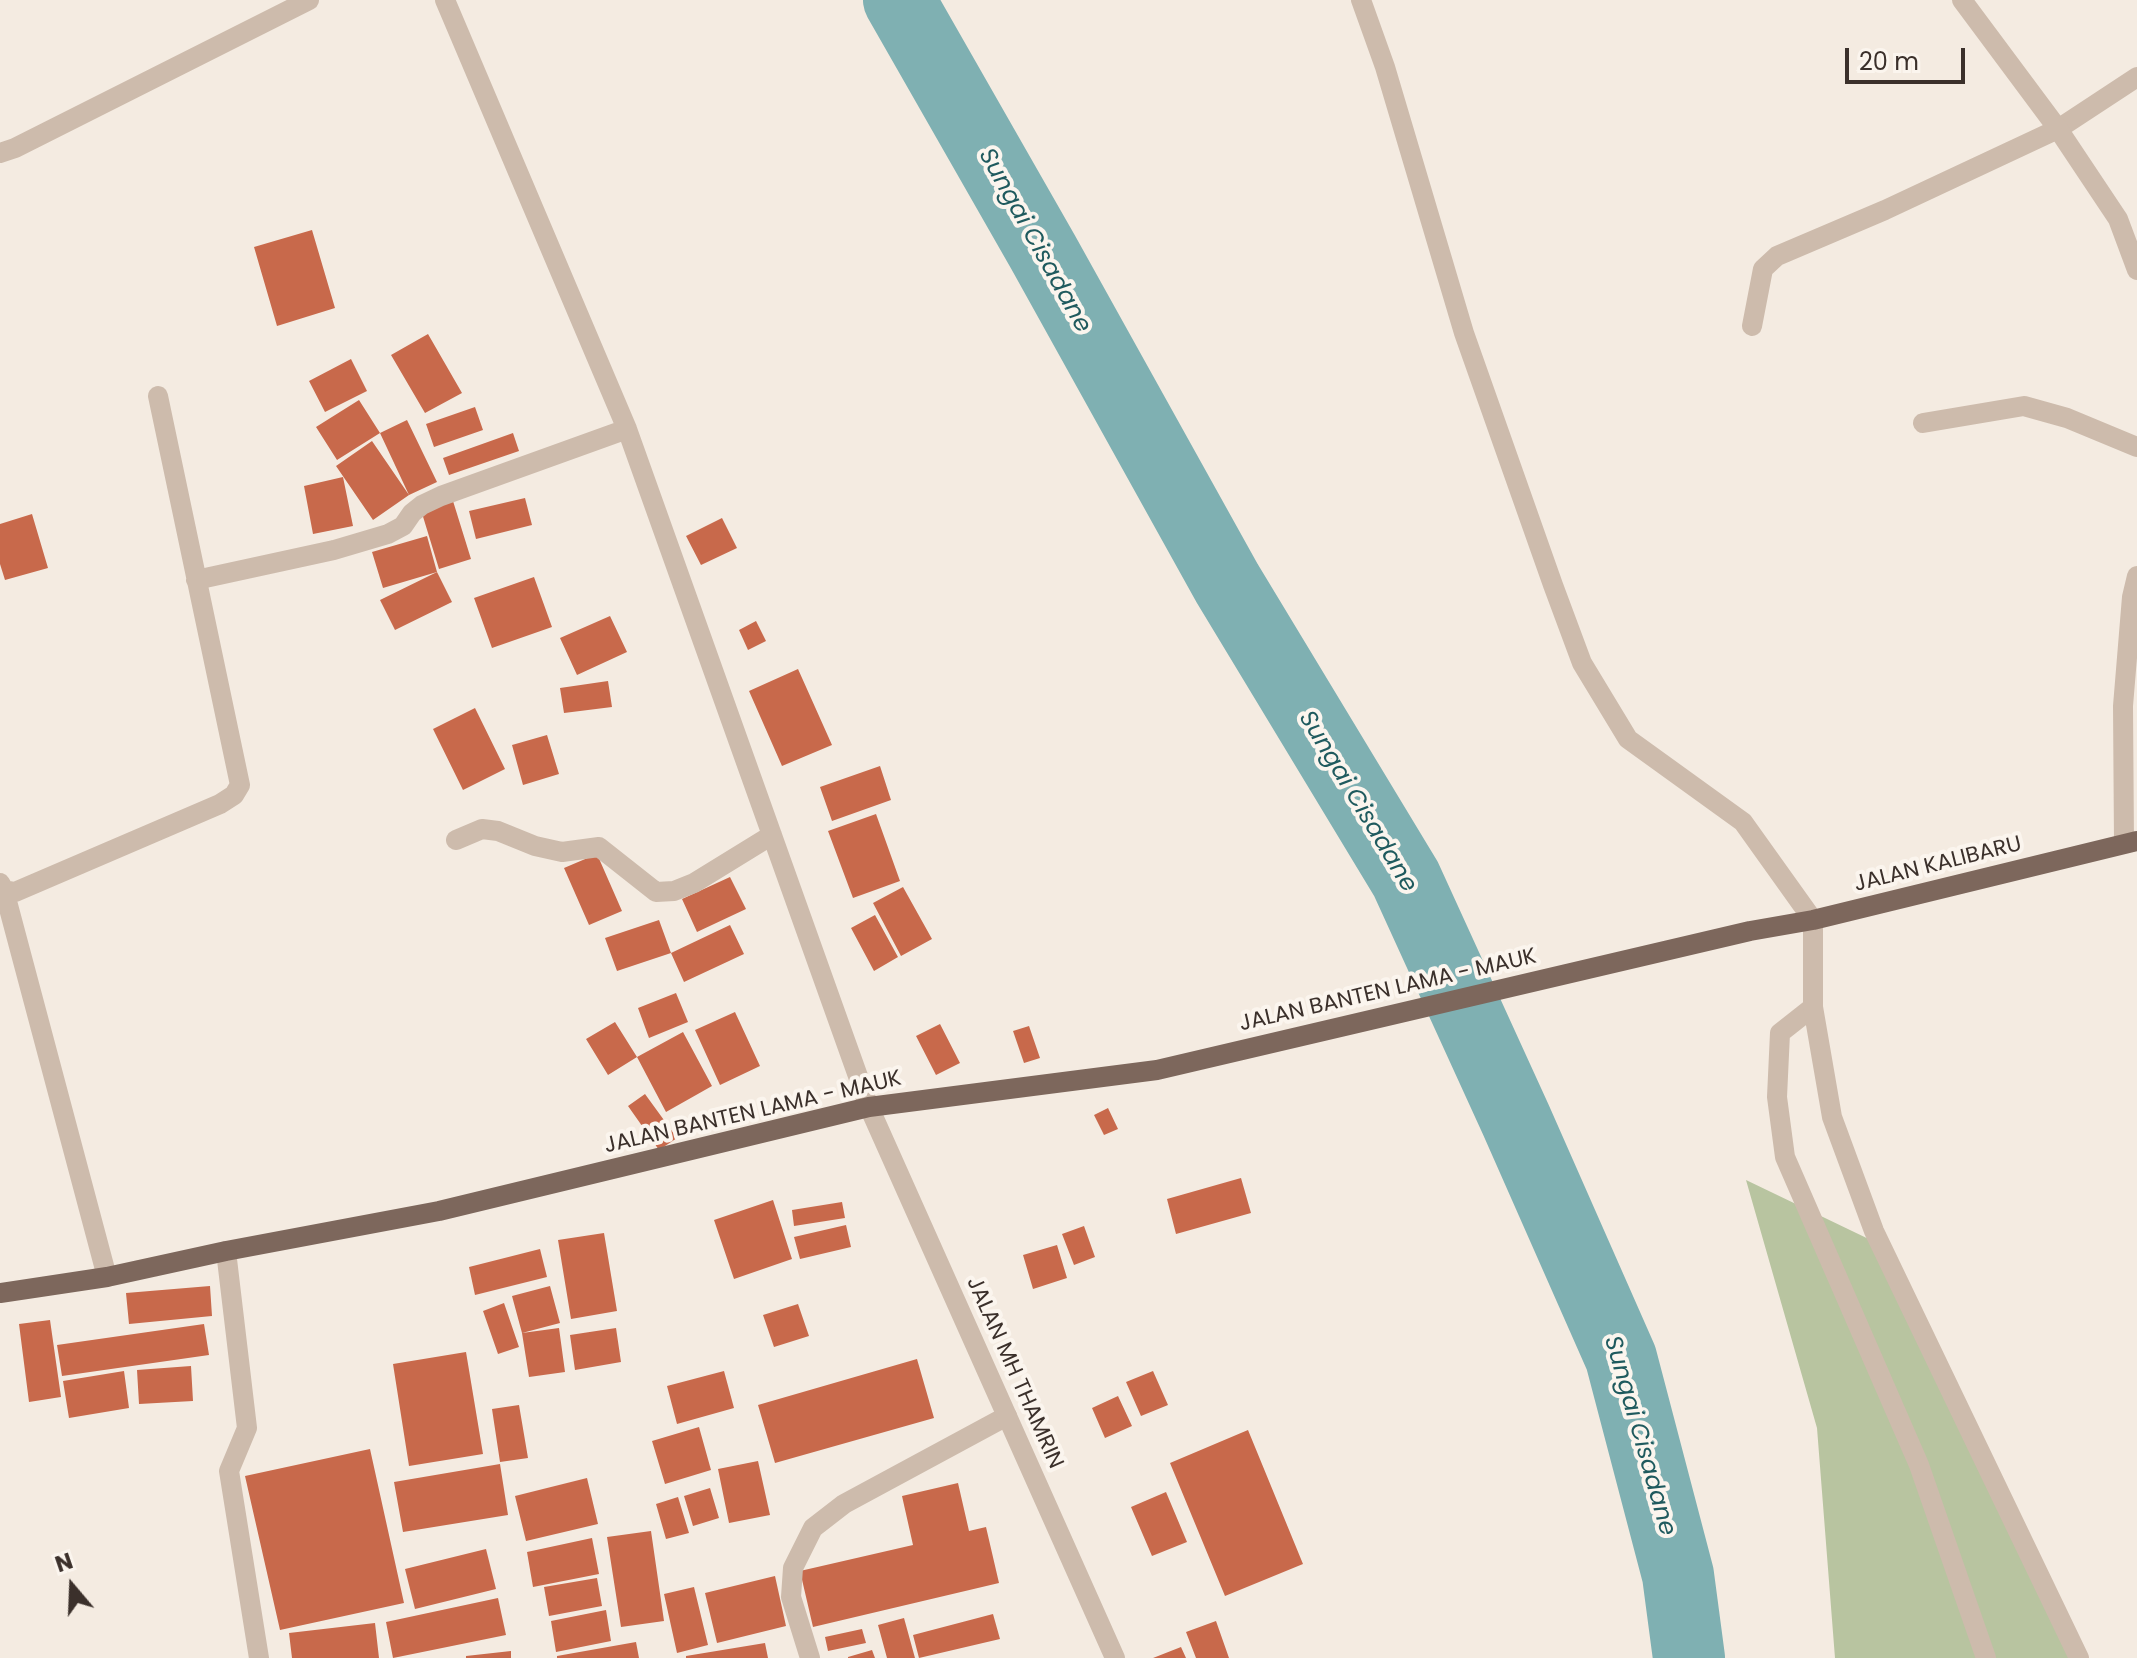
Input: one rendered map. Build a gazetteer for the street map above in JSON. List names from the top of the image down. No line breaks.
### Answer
{"streets":{"main road":["JALAN KALIBARU","JALAN BANTEN LAMA - MAUK"],"street":["JALAN MH THAMRIN"]},"crossings":[["JALAN KALIBARU","JALAN BANTEN LAMA - MAUK"],["JALAN BANTEN LAMA - MAUK","JALAN MH THAMRIN"]],"water":["Sungai Cisadane"],"scale_bar":"20 m","north":"top"}
